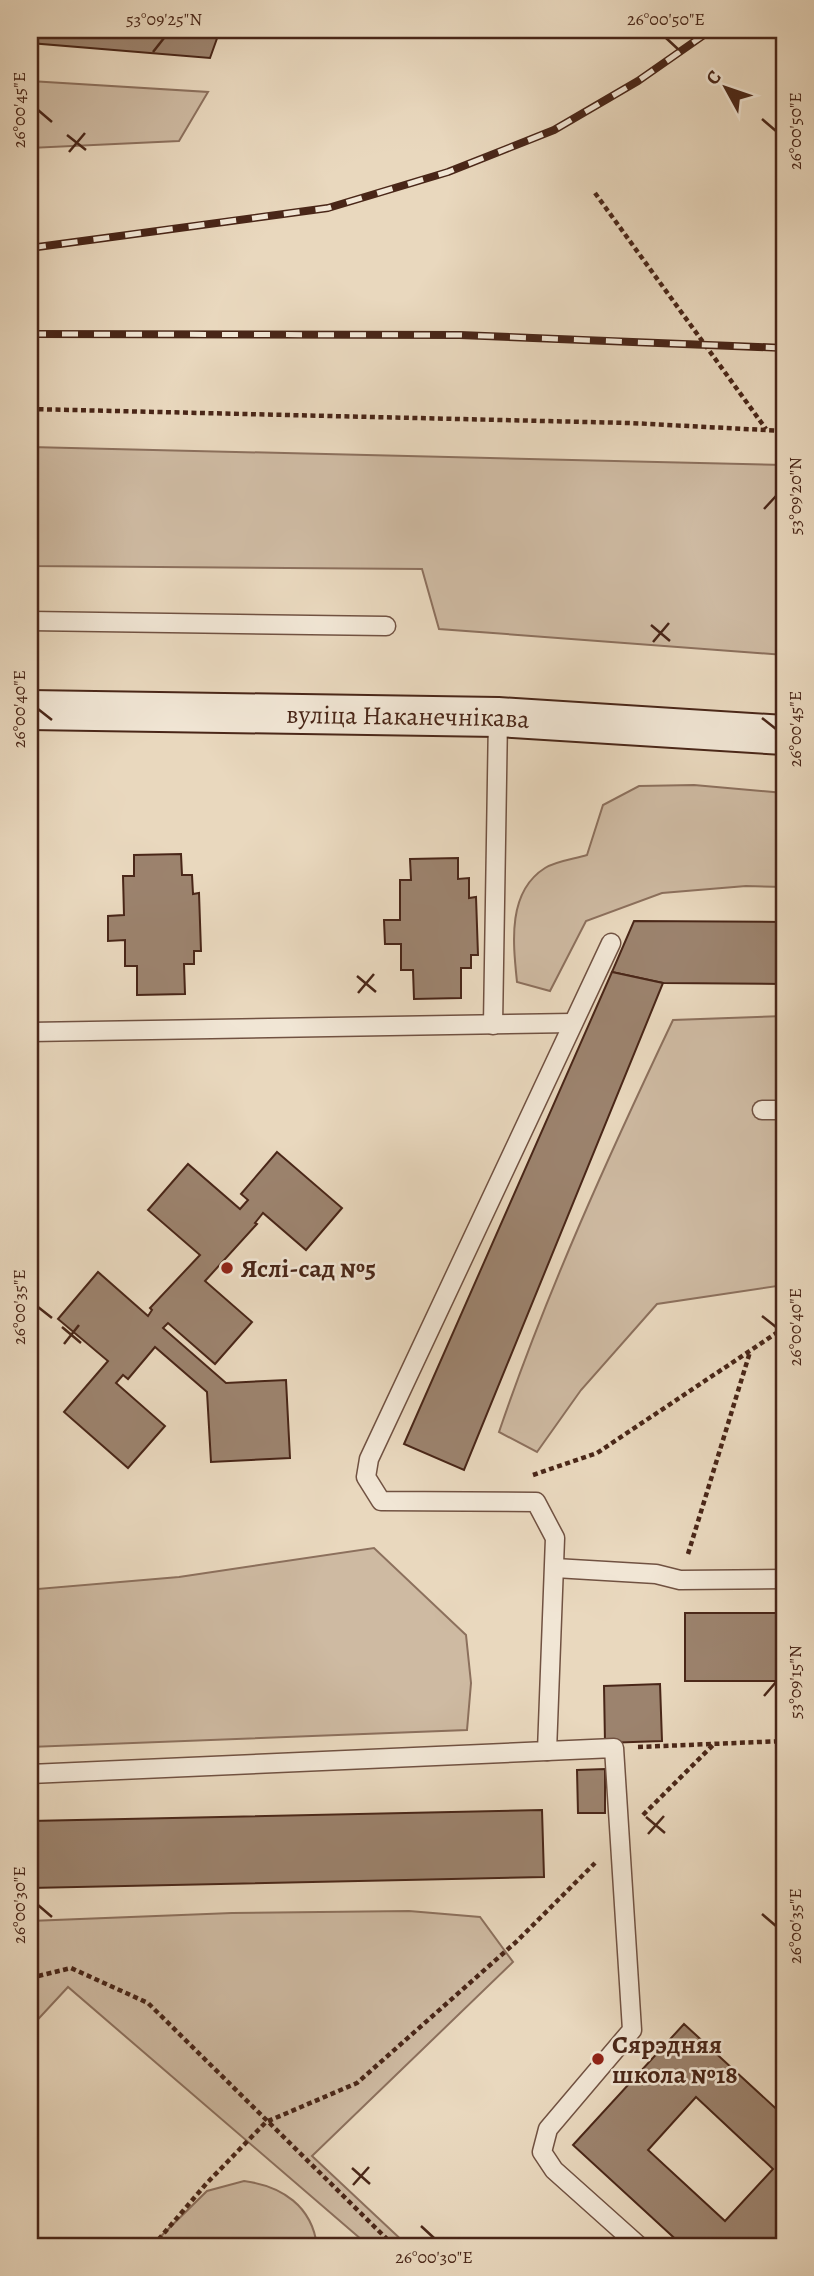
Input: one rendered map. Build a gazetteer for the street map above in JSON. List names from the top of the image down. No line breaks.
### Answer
{"streets":{"main road":["вуліца Наканечнікава"]},"places":["Яслі-сад №5","Сярэдняя школа №18"],"north":"top left","coordinates":["53°09'25\"N","26°00'50\"E","26°00'45\"E","53°09'20\"N","26°00'40\"E","26°00'35\"E","53°09'15\"N","26°00'30\"E"]}
